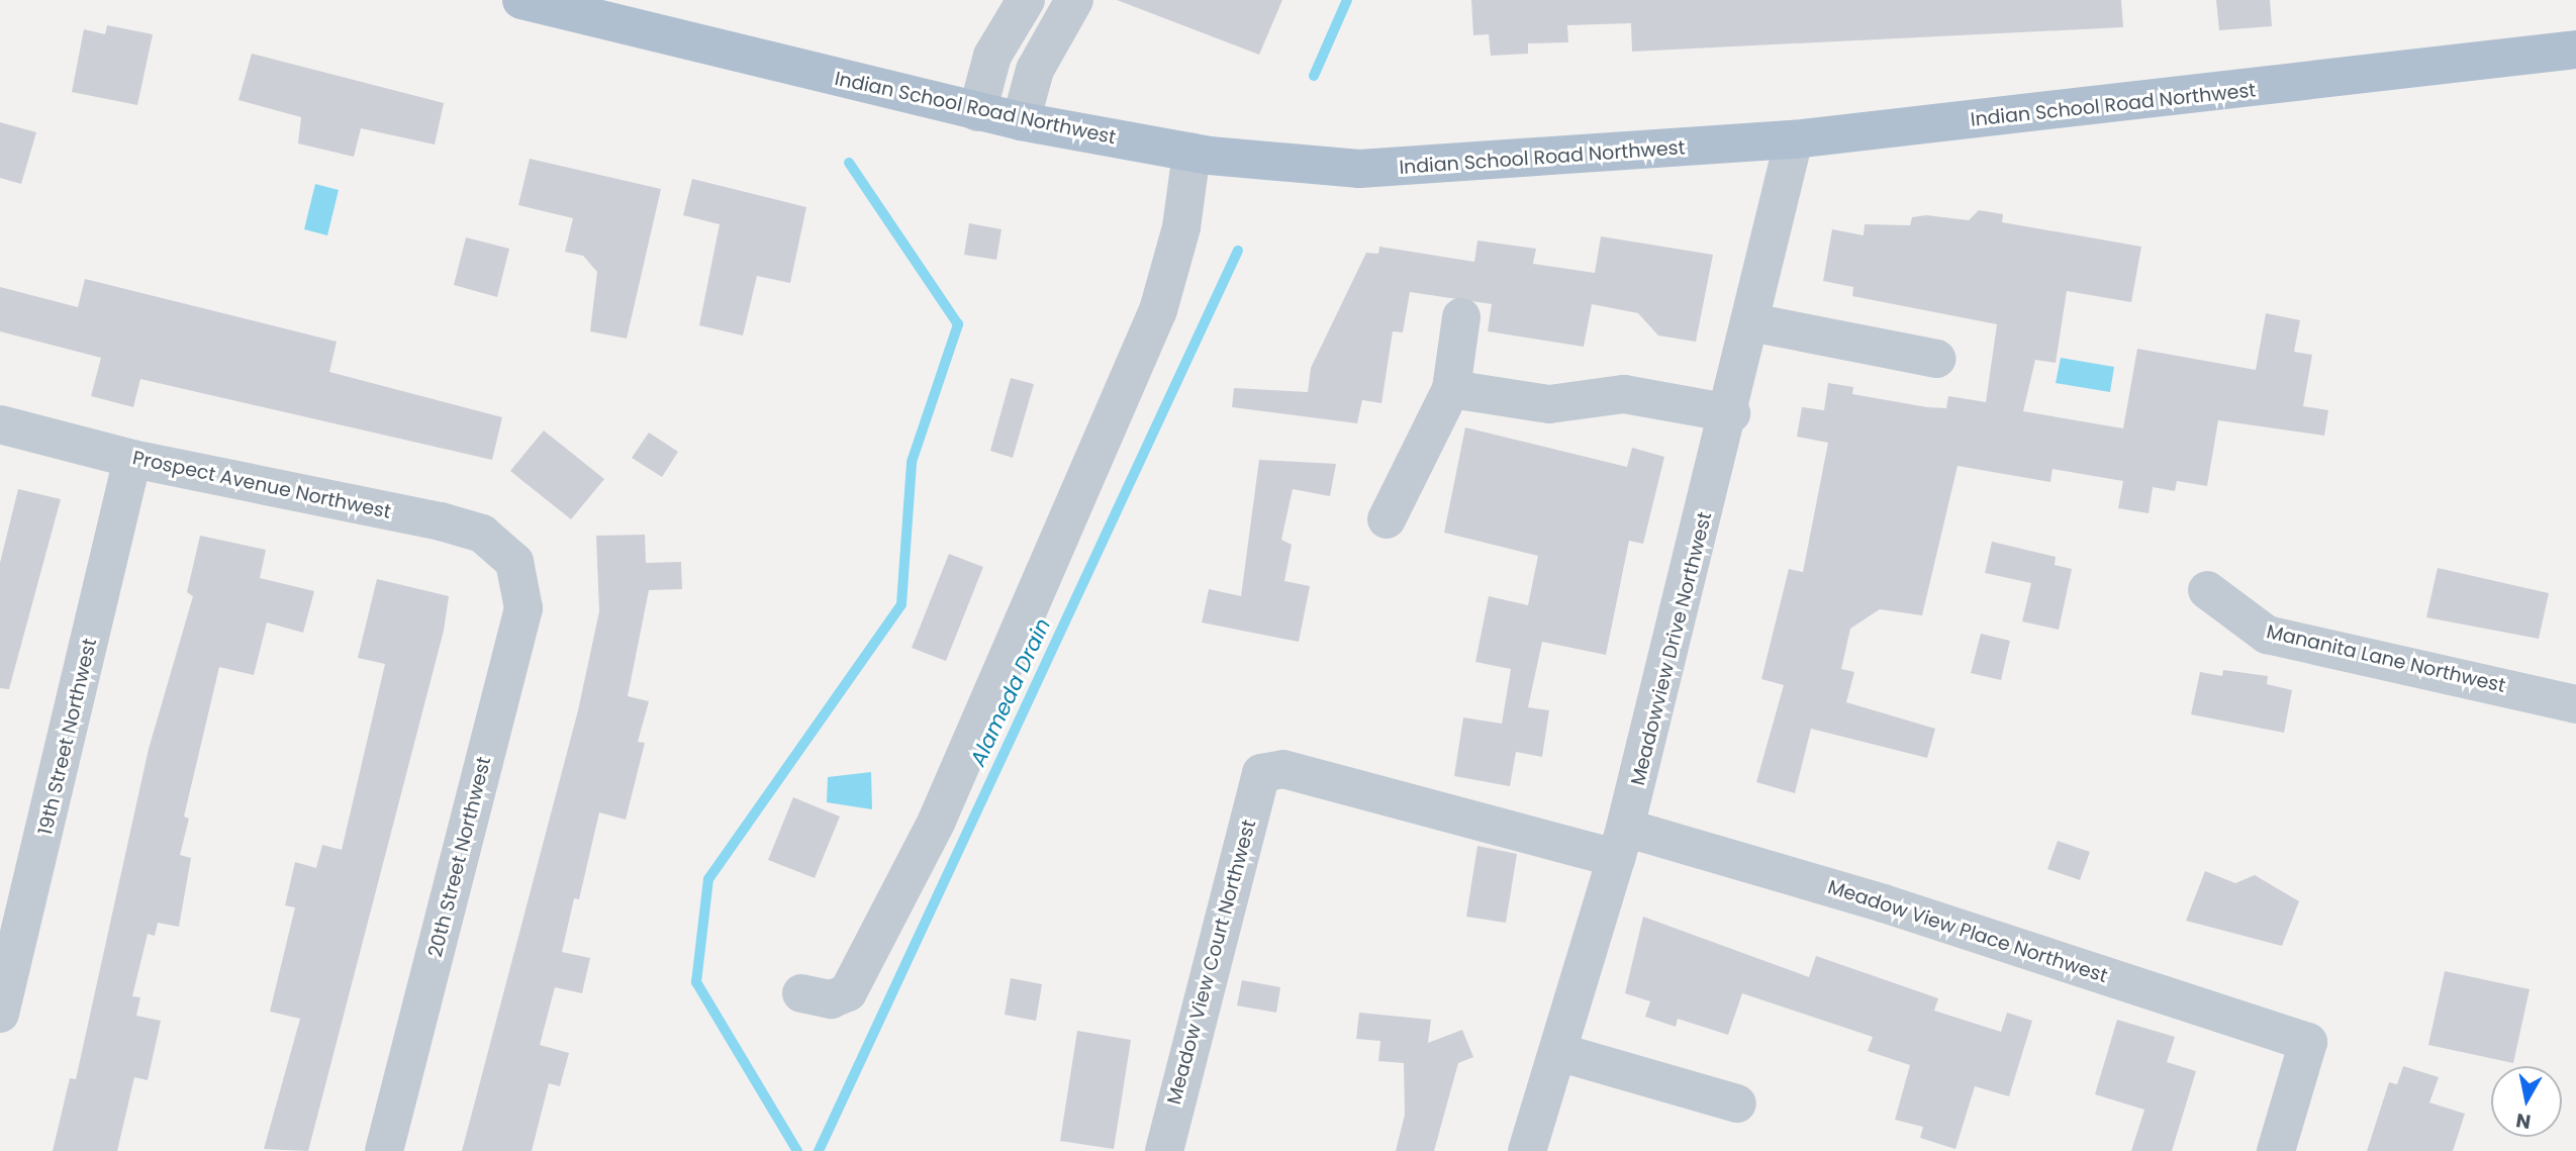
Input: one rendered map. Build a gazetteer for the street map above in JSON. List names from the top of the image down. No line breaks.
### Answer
{"streets":{"main road":["Indian School Road Northwest"],"street":["Prospect Avenue Northwest","Meadowview Drive Northwest","Mananita Lane Northwest","19th Street Northwest","20th Street Northwest","Meadow View Place Northwest","Meadow View Court Northwest"]},"crossings":[["Indian School Road Northwest","Meadowview Drive Northwest"],["Prospect Avenue Northwest","19th Street Northwest"],["Prospect Avenue Northwest","20th Street Northwest"],["Meadowview Drive Northwest","Meadow View Place Northwest"],["Meadow View Place Northwest","Meadow View Court Northwest"]],"water":["Alameda Drain"],"north":"bottom"}
